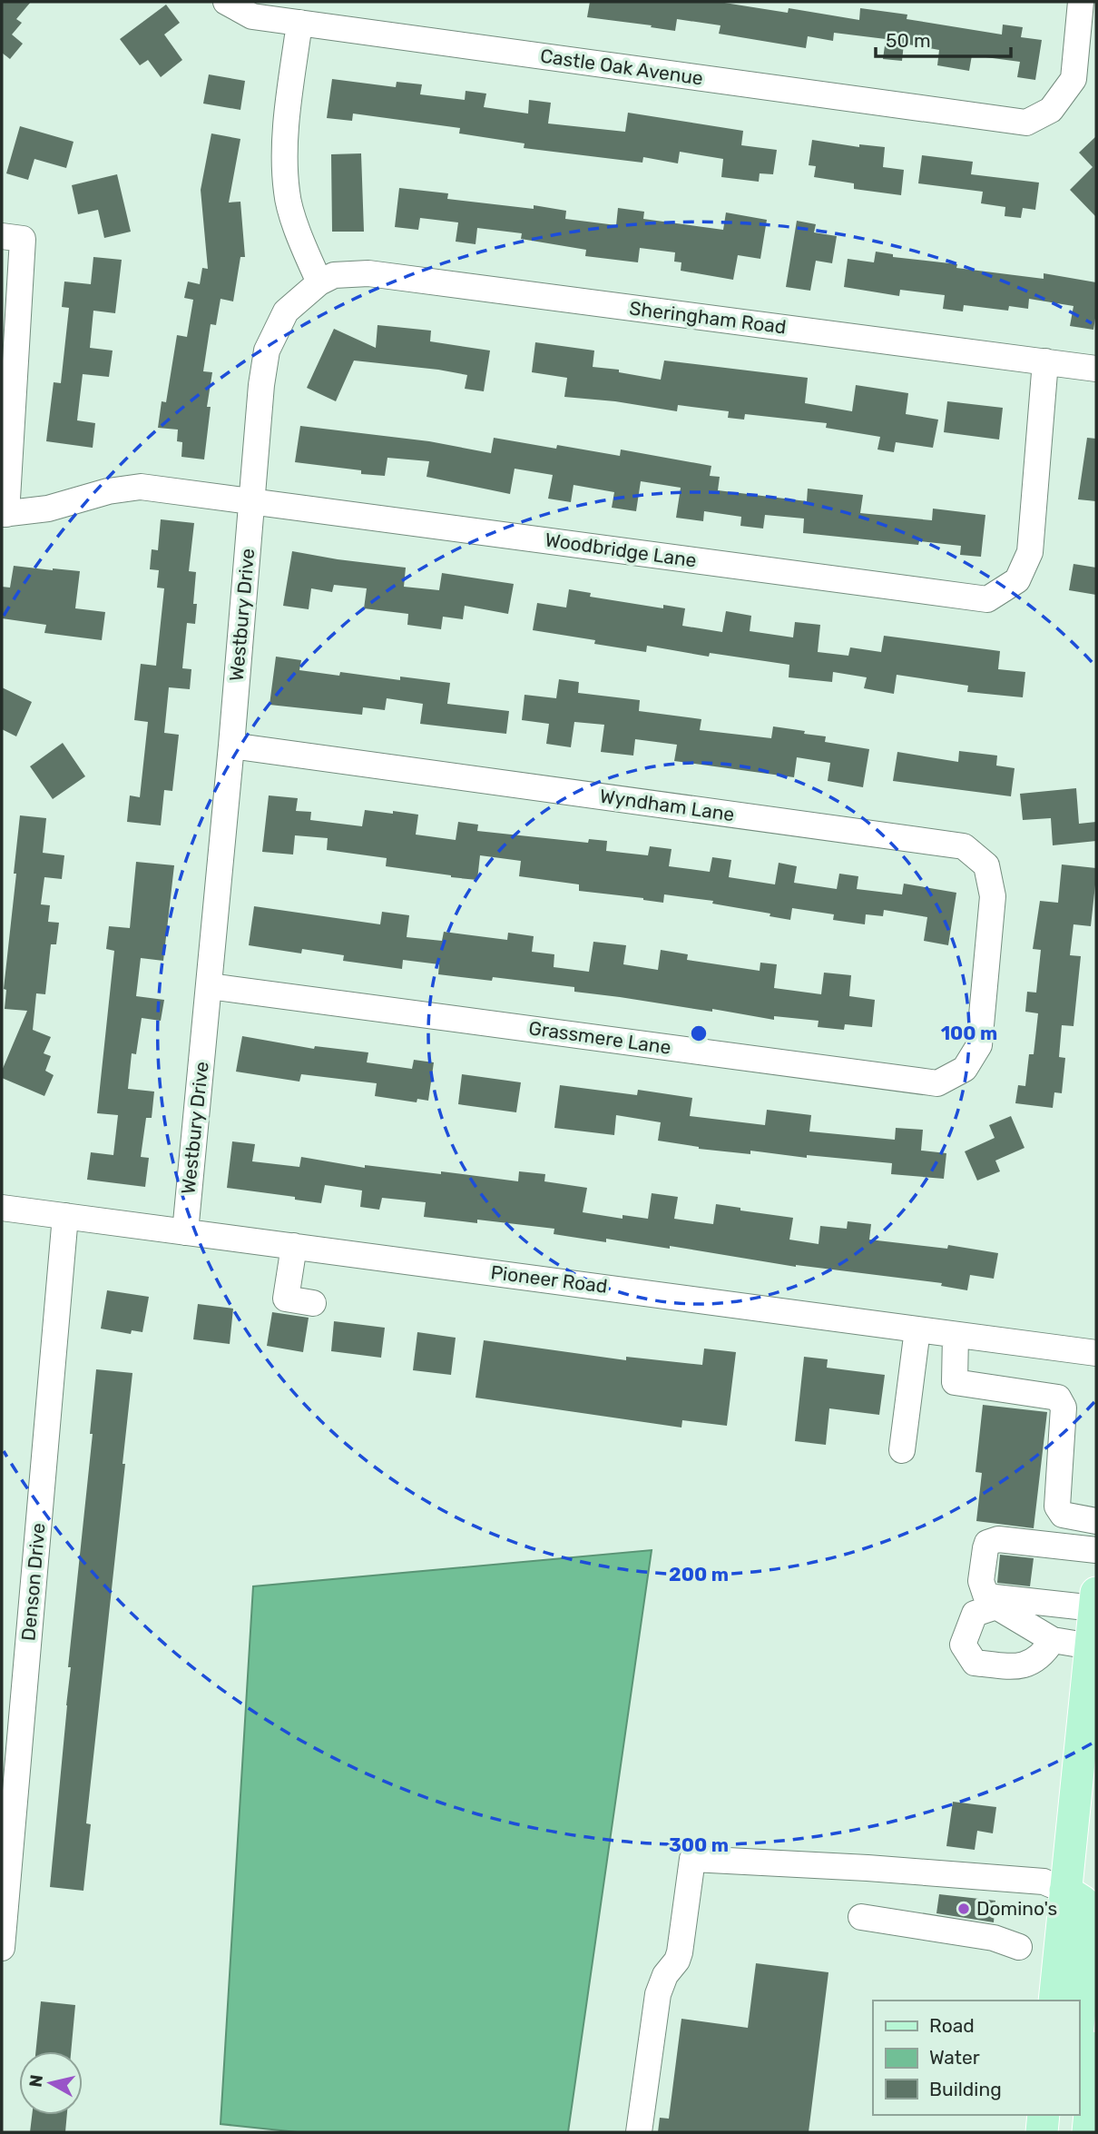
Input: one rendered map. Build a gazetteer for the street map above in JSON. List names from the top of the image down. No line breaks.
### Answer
{"streets":{"street":["Castle Oak Avenue","Sheringham Road","Woodbridge Lane","Westbury Drive","Wyndham Lane","Grassmere Lane","Pioneer Road","Denson Drive"]},"crossings":[["Sheringham Road","Woodbridge Lane"],["Sheringham Road","Westbury Drive"],["Woodbridge Lane","Westbury Drive"],["Westbury Drive","Wyndham Lane"],["Westbury Drive","Grassmere Lane"],["Westbury Drive","Pioneer Road"],["Wyndham Lane","Grassmere Lane"],["Pioneer Road","Denson Drive"]],"places":["Domino's"],"legend":["Road","Water","Building"],"scale_bar":"50 m","north":"left","rings":["100 m","200 m","300 m"]}
